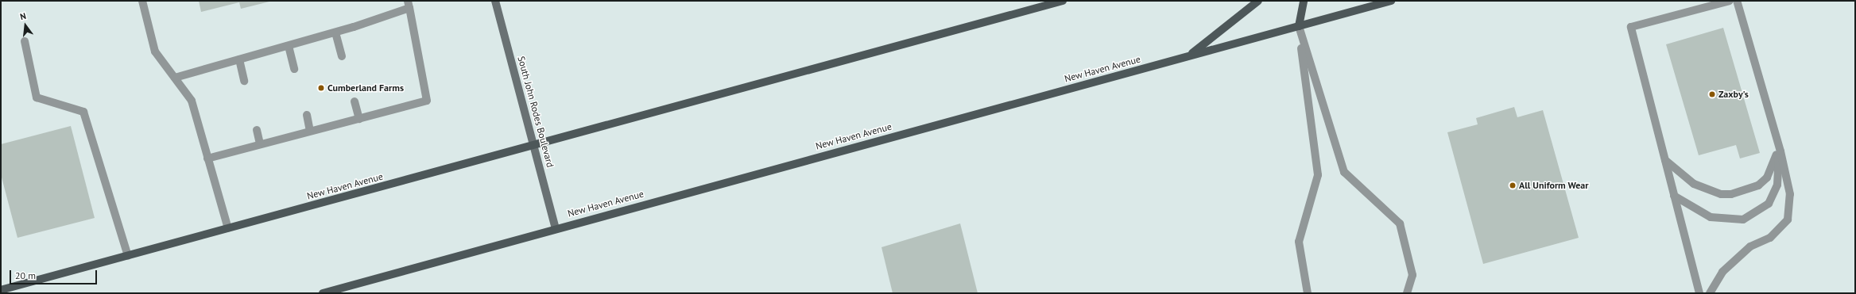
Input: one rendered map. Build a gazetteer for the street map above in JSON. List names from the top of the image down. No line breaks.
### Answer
{"streets":{"main road":["New Haven Avenue","South John Rodes Boulevard"]},"crossings":[["New Haven Avenue","South John Rodes Boulevard"]],"places":["Cumberland Farms","Zaxby's","All Uniform Wear"],"scale_bar":"20 m","north":"top"}
